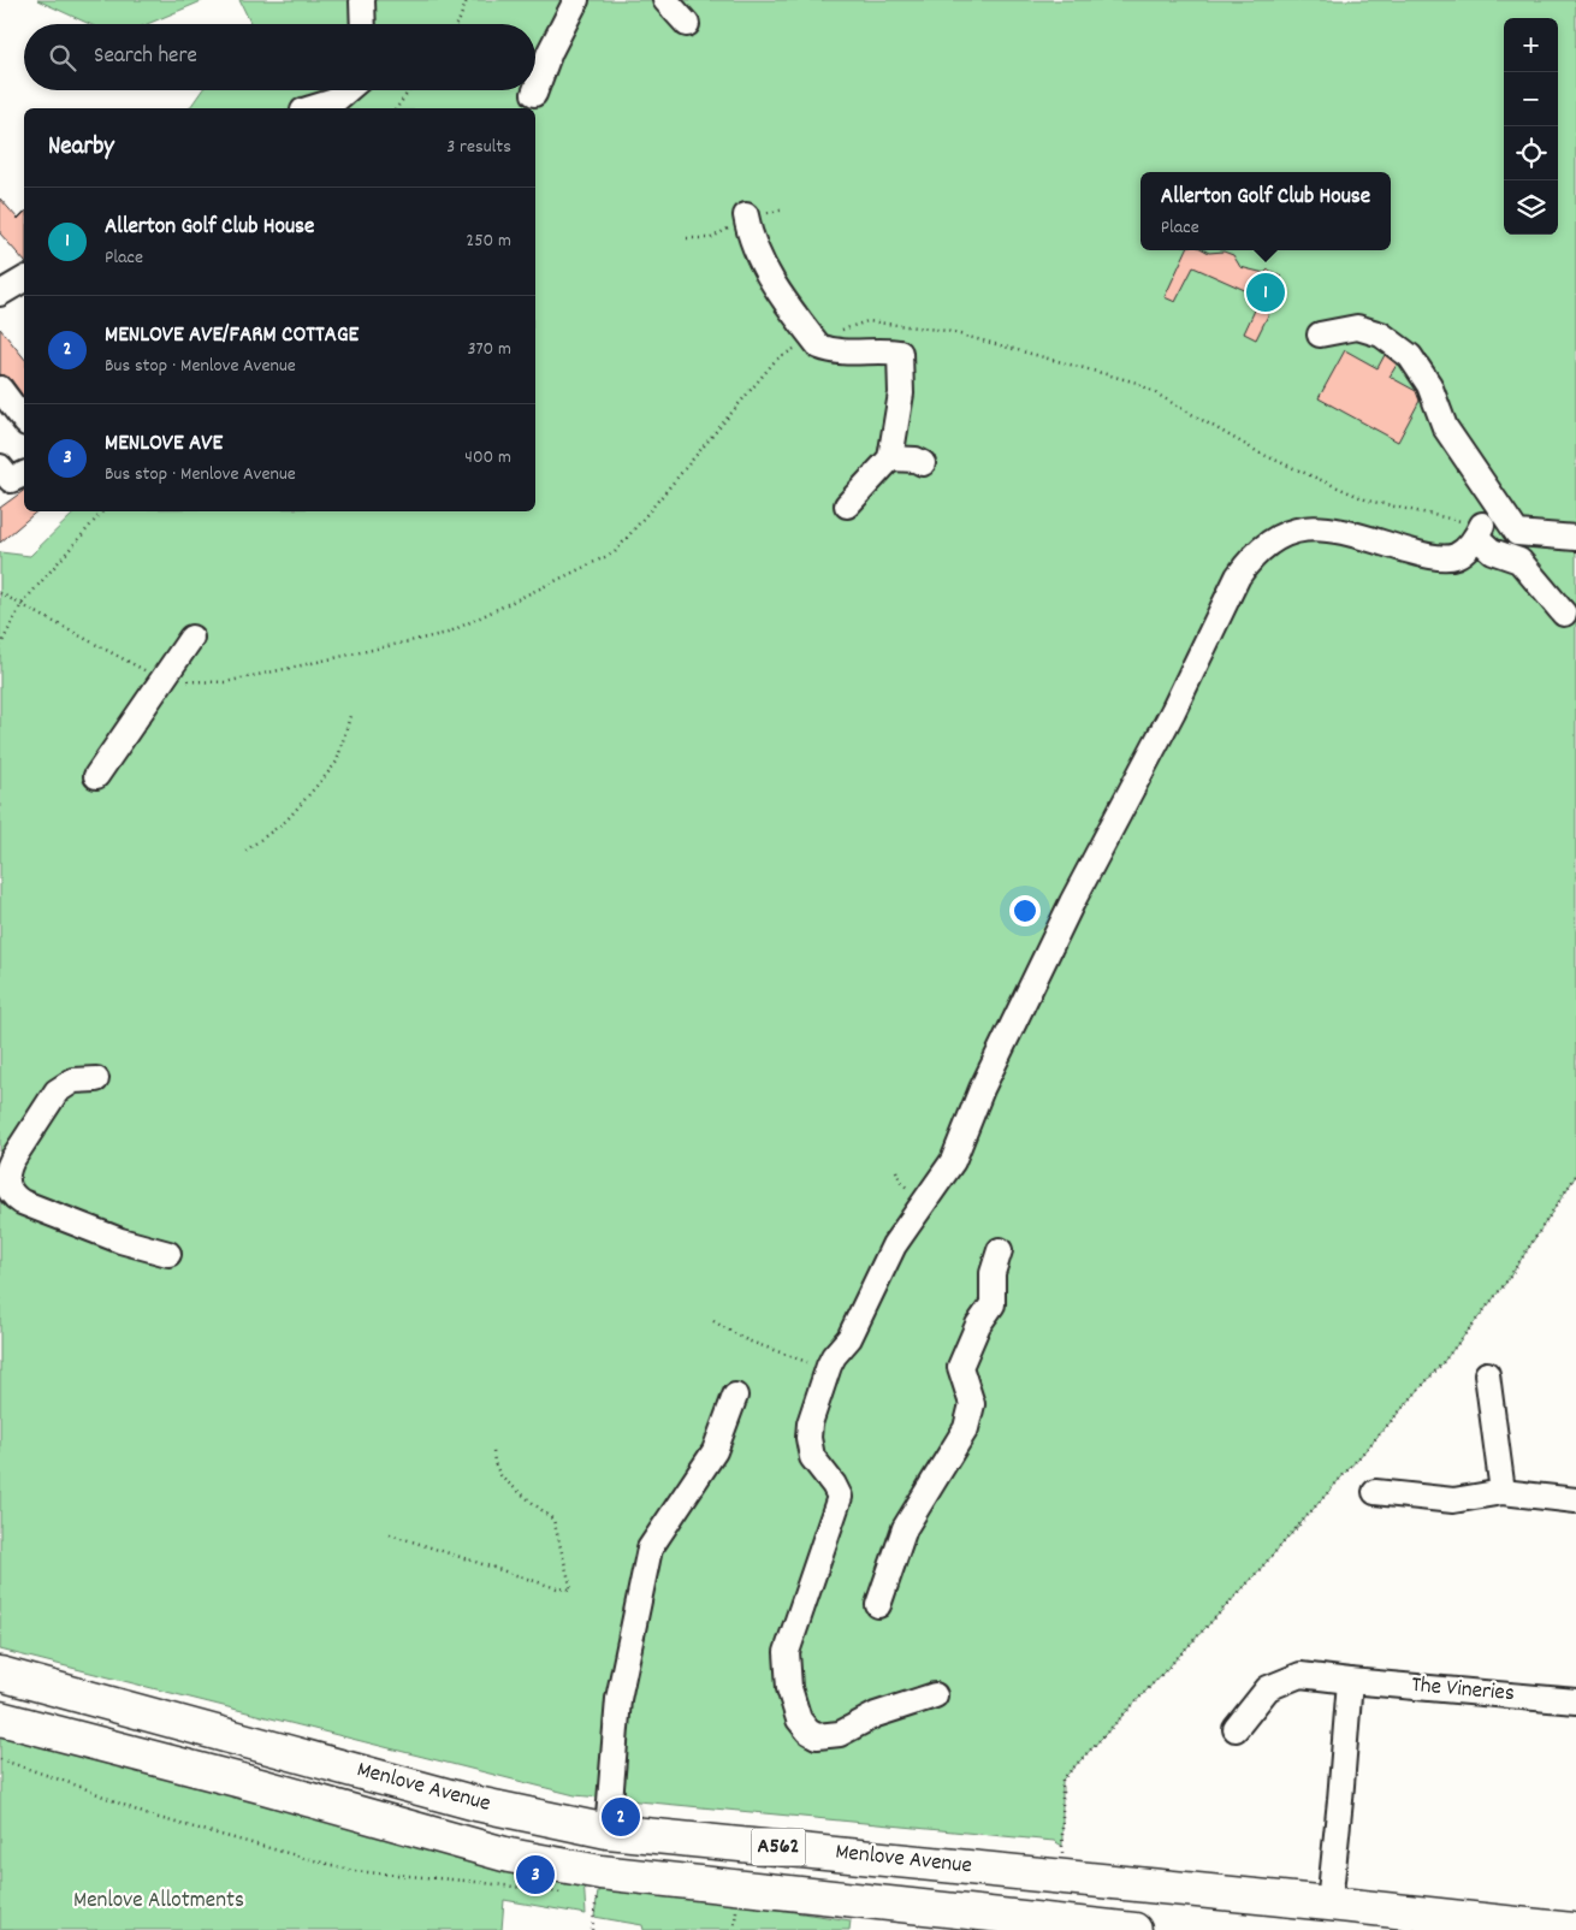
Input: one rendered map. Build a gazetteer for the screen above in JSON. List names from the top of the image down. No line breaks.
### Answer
{"streets":{"highway":["Menlove Avenue","A562"],"street":["The Vineries"]},"parks":["Menlove Allotments"],"page":{"map_buttons":["+","−"],"search":"Search here","heading":["Nearby","3 results"],"popup":["Allerton Golf Club House","Place"],"list":[{"mark":"1","name":"Allerton Golf Club House","note":"Place","value":"250 m"},{"mark":"2","name":"MENLOVE AVE/FARM COTTAGE","note":"Bus stop · Menlove Avenue","value":"370 m"},{"mark":"3","name":"MENLOVE AVE","note":"Bus stop · Menlove Avenue","value":"400 m"}],"pins":["1","2","3"]}}
